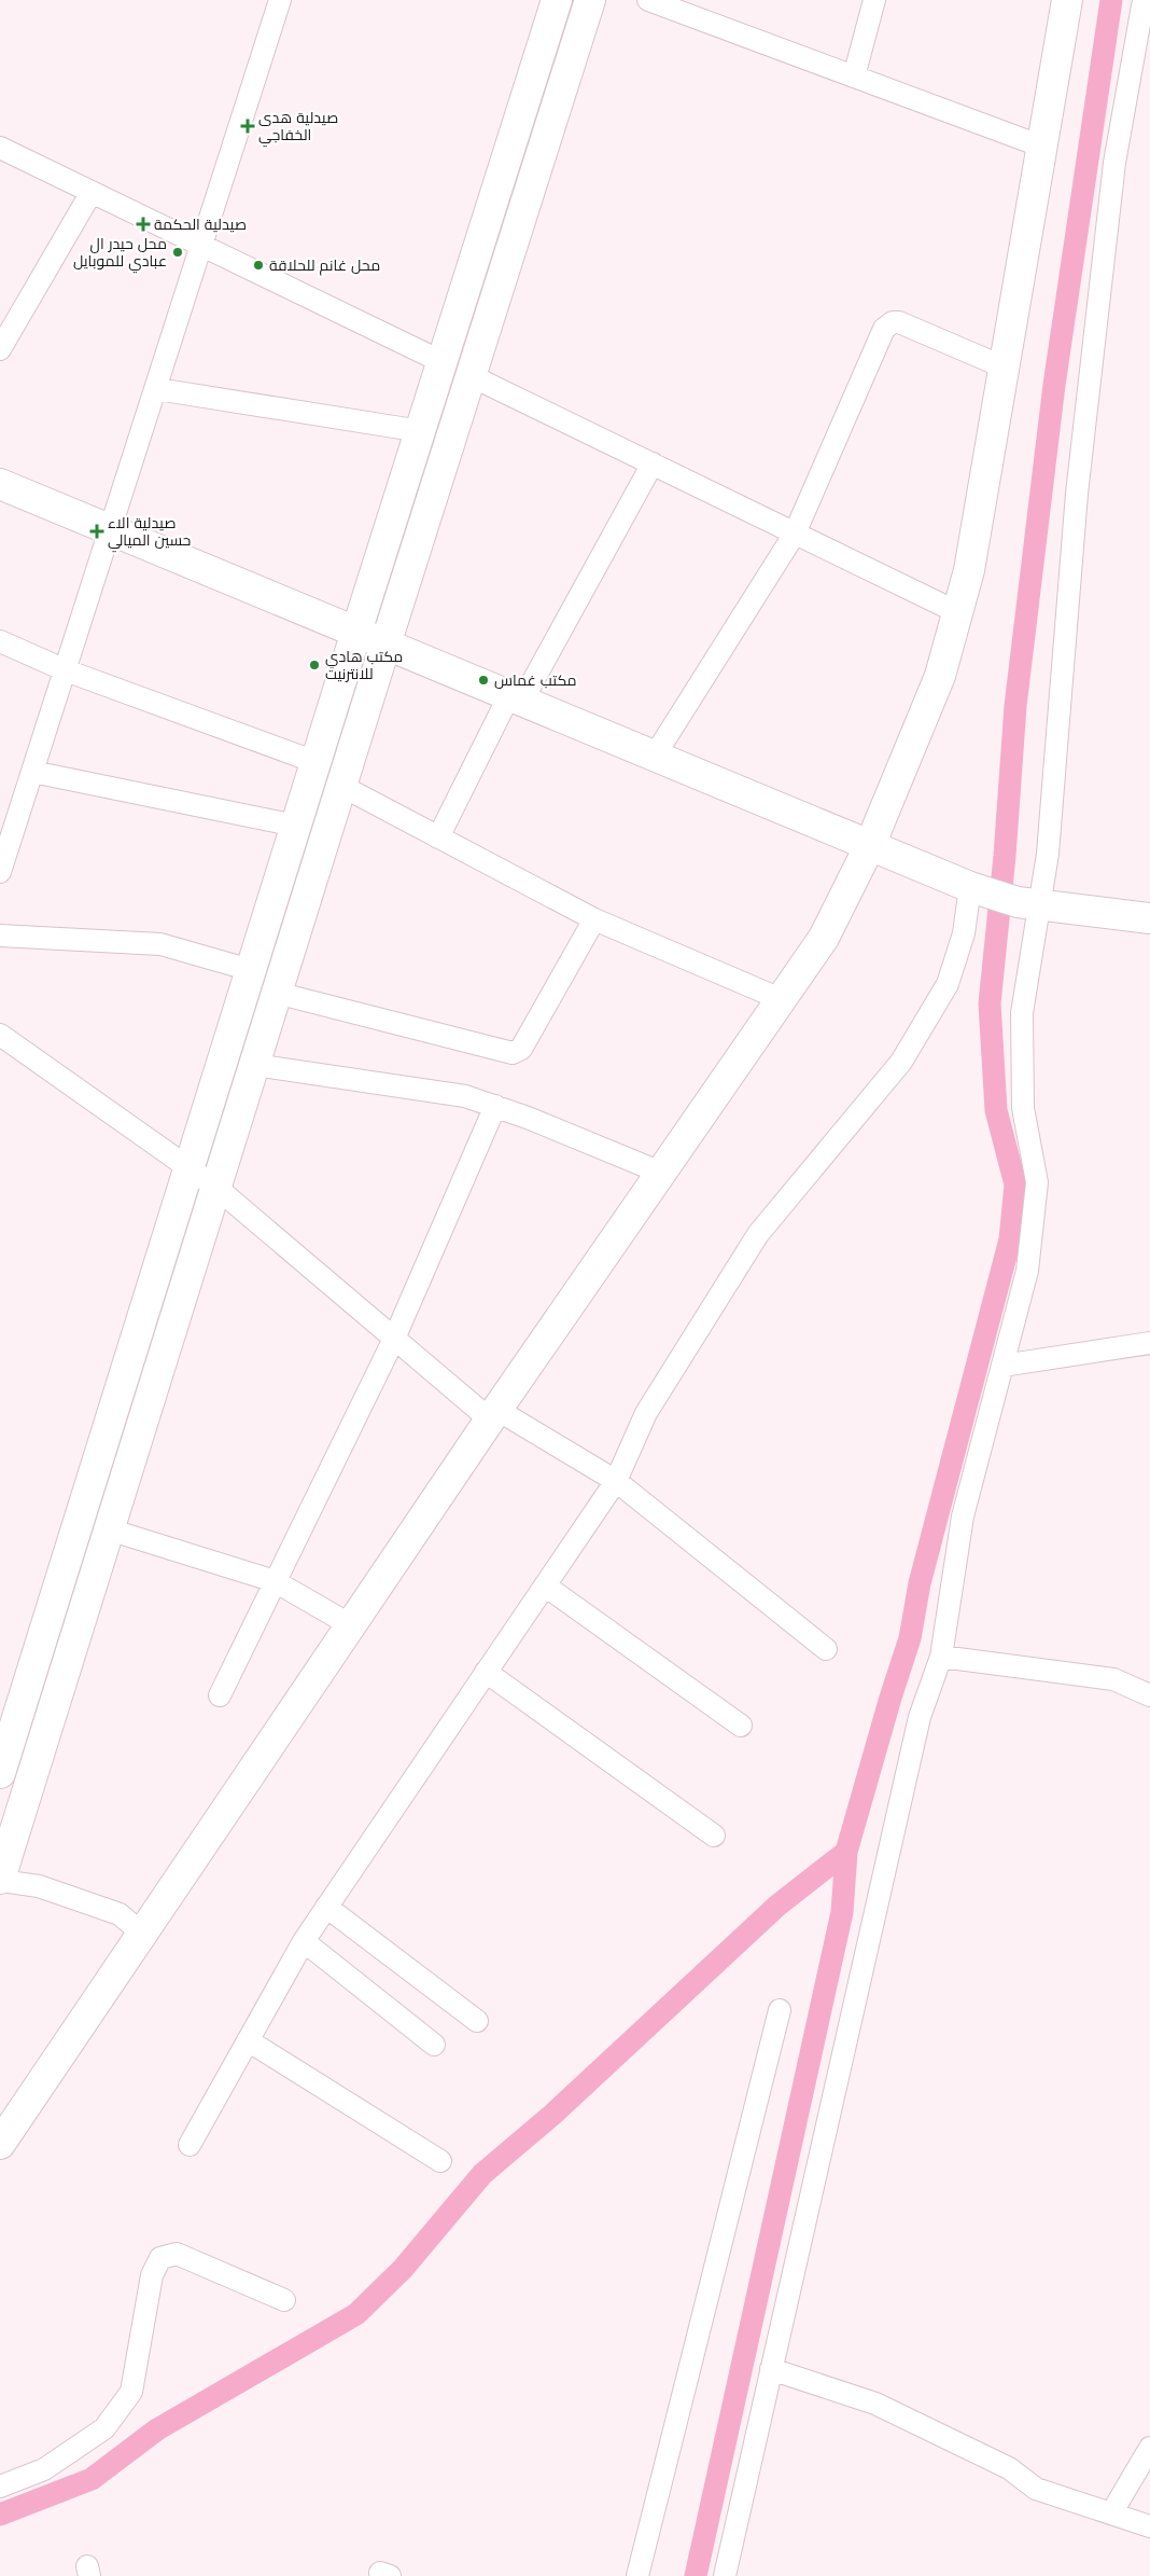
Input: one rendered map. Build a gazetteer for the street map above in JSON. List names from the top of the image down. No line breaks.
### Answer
{"places":{"health":["صيدلية هدى الخفاجي","صيدلية الحكمة","صيدلية الاء حسين الميالي"],"other":["محل حيدر ال عبادي للموبايل","محل غانم للحلاقة","مكتب هادي للانترنيت","مكتب غماس"]}}
